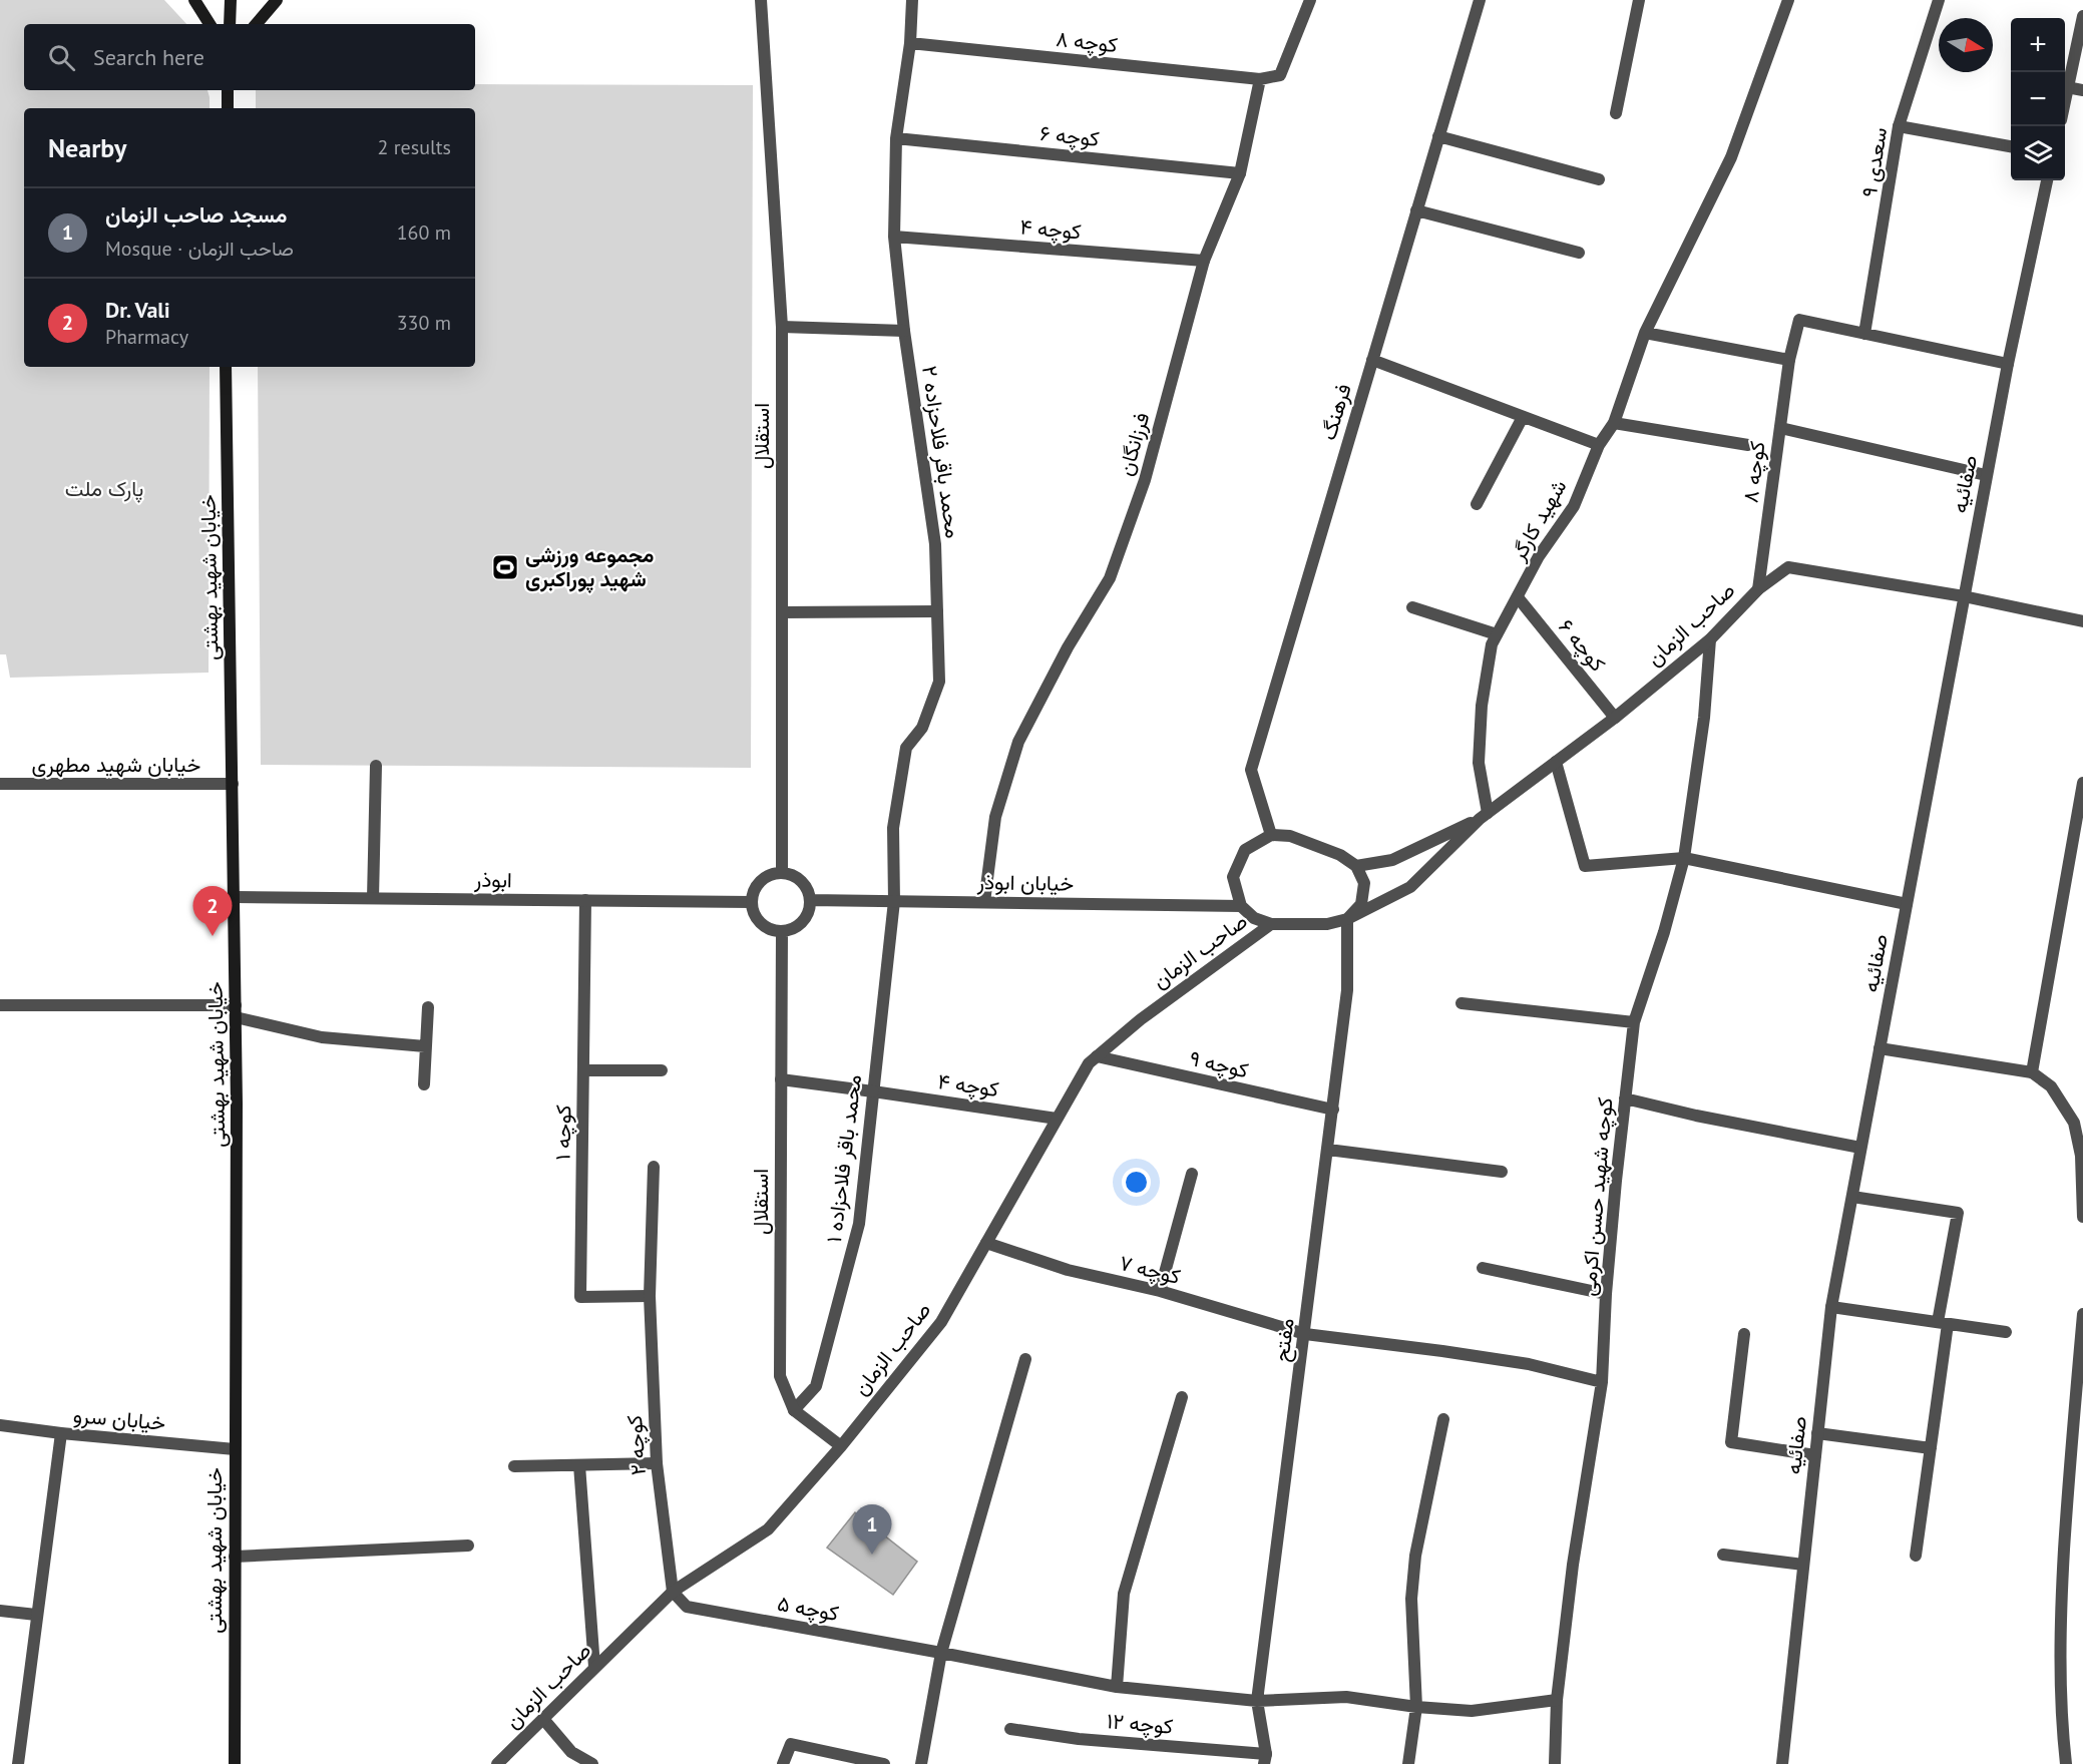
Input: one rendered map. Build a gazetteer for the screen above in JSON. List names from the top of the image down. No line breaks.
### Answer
{"streets":{"main road":["خیابان شهید بهشتی"],"street":["کوچه ۸","کوچه ۶","سعدی ۹","کوچه ۴","فرهنگ","استقلال","فرزانگان","محمد باقر فلاحزاده ۲","صفائیه","شهید کارگر","صاحب الزمان","خیابان شهید مطهری","ابوذر","خیابان ابوذر","کوچه ۹","کوچه ۱","محمد باقر فلاحزاده ۱","کوچه شهید حسن اکرمی","کوچه ۷","مفتح","خیابان سرو","کوچه ۲","کوچه ۵","کوچه ۱۲"]},"crossings":[["کوچه ۸","سعدی ۹"],["کوچه ۸","فرزانگان"],["کوچه ۸","محمد باقر فلاحزاده ۲"],["کوچه ۸","صاحب الزمان"],["کوچه ۶","فرزانگان"],["کوچه ۶","محمد باقر فلاحزاده ۲"],["کوچه ۶","شهید کارگر"],["کوچه ۶","صاحب الزمان"],["کوچه ۴","استقلال"],["کوچه ۴","فرزانگان"],["کوچه ۴","محمد باقر فلاحزاده ۲"],["کوچه ۴","صاحب الزمان"],["کوچه ۴","محمد باقر فلاحزاده ۱"],["فرهنگ","صاحب الزمان"],["فرهنگ","خیابان ابوذر"],["فرهنگ","مفتح"],["استقلال","ابوذر"],["استقلال","خیابان ابوذر"],["استقلال","محمد باقر فلاحزاده ۱"],["فرزانگان","خیابان ابوذر"],["محمد باقر فلاحزاده ۲","خیابان ابوذر"],["محمد باقر فلاحزاده ۲","محمد باقر فلاحزاده ۱"],["صفائیه","صاحب الزمان"],["شهید کارگر","صاحب الزمان"],["خیابان شهید بهشتی","خیابان شهید مطهری"],["خیابان شهید بهشتی","ابوذر"],["خیابان شهید بهشتی","خیابان سرو"],["صاحب الزمان","خیابان ابوذر"],["صاحب الزمان","کوچه ۹"],["صاحب الزمان","کوچه شهید حسن اکرمی"],["صاحب الزمان","کوچه ۷"],["صاحب الزمان","مفتح"],["صاحب الزمان","کوچه ۲"],["صاحب الزمان","کوچه ۵"],["ابوذر","خیابان ابوذر"],["ابوذر","کوچه ۱"],["خیابان ابوذر","محمد باقر فلاحزاده ۱"],["خیابان ابوذر","مفتح"],["کوچه ۹","مفتح"],["کوچه ۱","کوچه ۲"],["کوچه شهید حسن اکرمی","کوچه ۷"],["کوچه شهید حسن اکرمی","کوچه ۵"],["کوچه ۷","مفتح"],["مفتح","کوچه ۵"],["مفتح","کوچه ۱۲"],["کوچه ۲","کوچه ۵"]],"parks":["پارک ملت"],"places":{"sports":["مجموعه ورزشی شهید پوراکبری"]},"north":"right","page":{"map_buttons":["+","−"],"search":"Search here","heading":["Nearby","2 results"],"list":[{"mark":"1","name":"مسجد صاحب الزمان","note":"Mosque · صاحب الزمان","value":"160 m"},{"mark":"2","name":"Dr. Vali","note":"Pharmacy","value":"330 m"}],"pins":["2","1"]}}
